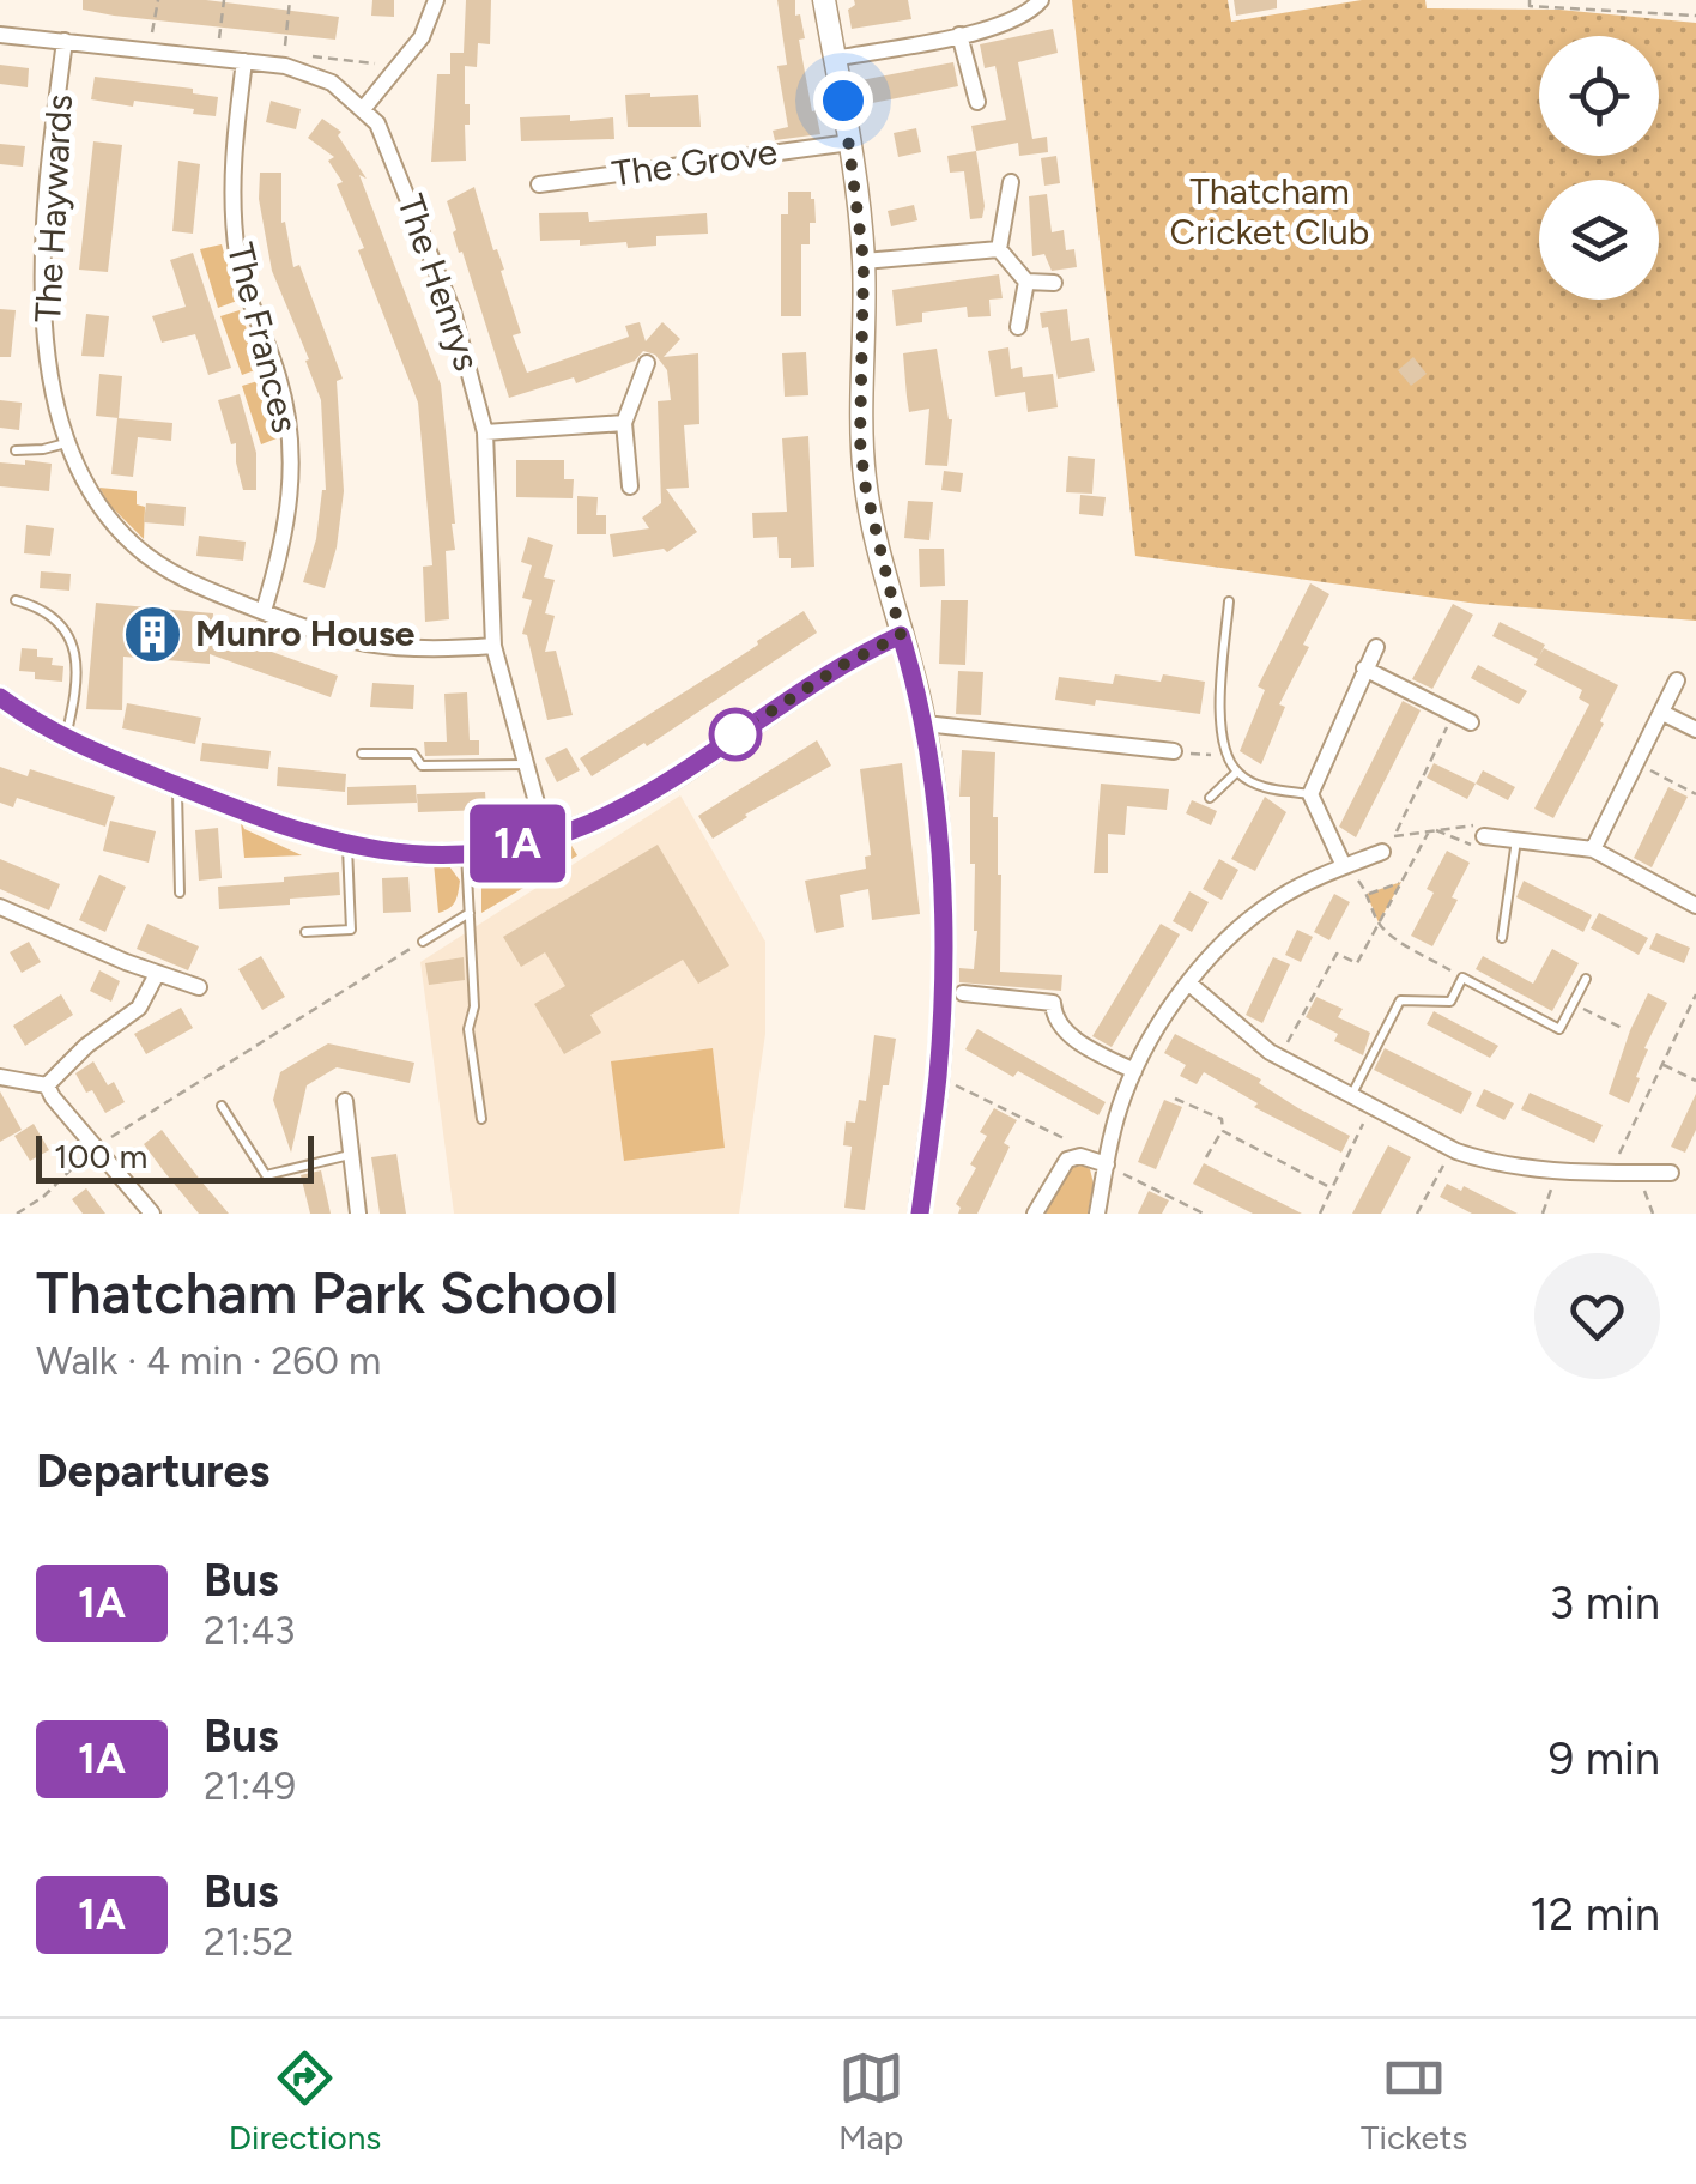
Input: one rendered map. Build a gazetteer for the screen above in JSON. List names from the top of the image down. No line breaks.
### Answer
{"streets":{"street":["The Grove","The Haywards","The Henrys","The Frances"]},"crossings":[["The Haywards","The Henrys"],["The Haywards","The Frances"],["The Henrys","The Frances"]],"parks":["Thatcham Cricket Club"],"places":{"building":["Munro House"]},"lines":["bus line 1A"],"scale_bar":"100 m","page":{"on_map":"1A","scale":"100 m","heading":[["Thatcham Park School","Walk · 4 min · 260 m"],"Departures"],"list":[{"mark":"1A","name":"Bus","note":"21:43","value":"3 min"},{"mark":"1A","name":"Bus","note":"21:49","value":"9 min"},{"mark":"1A","name":"Bus","note":"21:52","value":"12 min"}],"tabs":["Directions","Map","Tickets"]}}
